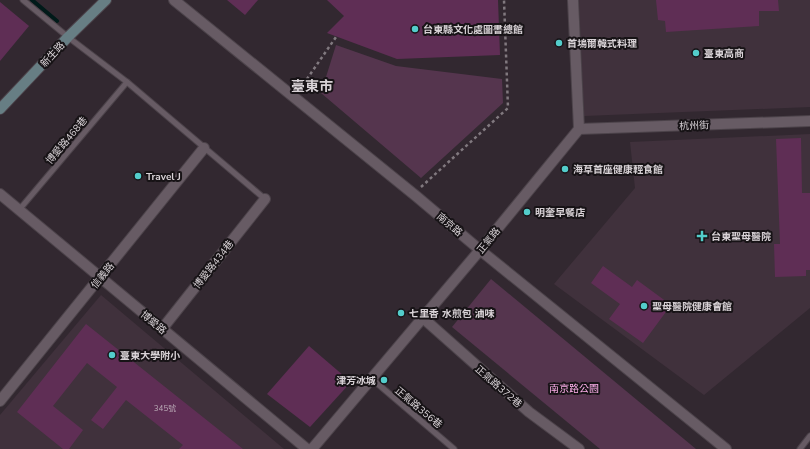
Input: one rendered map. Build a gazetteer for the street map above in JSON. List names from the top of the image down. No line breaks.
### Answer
{"streets":{"street":["新生路","杭州街","南京路","正氣路","博愛路434巷","信義路","博愛路","正氣路372巷"],"lane":["博愛路468巷","正氣路356巷"]},"crossings":[["杭州街","正氣路"],["博愛路468巷","博愛路"],["南京路","正氣路"],["正氣路","正氣路372巷"],["正氣路","正氣路356巷"],["博愛路434巷","博愛路"],["信義路","博愛路"]],"districts":["臺東市"],"parks":["南京路公園"],"places":{"other":["台東縣文化處圖書總館","首塢爾韓式料理","臺東高商","海草首座健康輕食館","Travel J","明奎早餐店","聖母醫院健康會館","七里香 水煎包 滷味","臺東大學附小","津芳冰城"],"health":["台東聖母醫院"]},"house_numbers":["345號"]}
